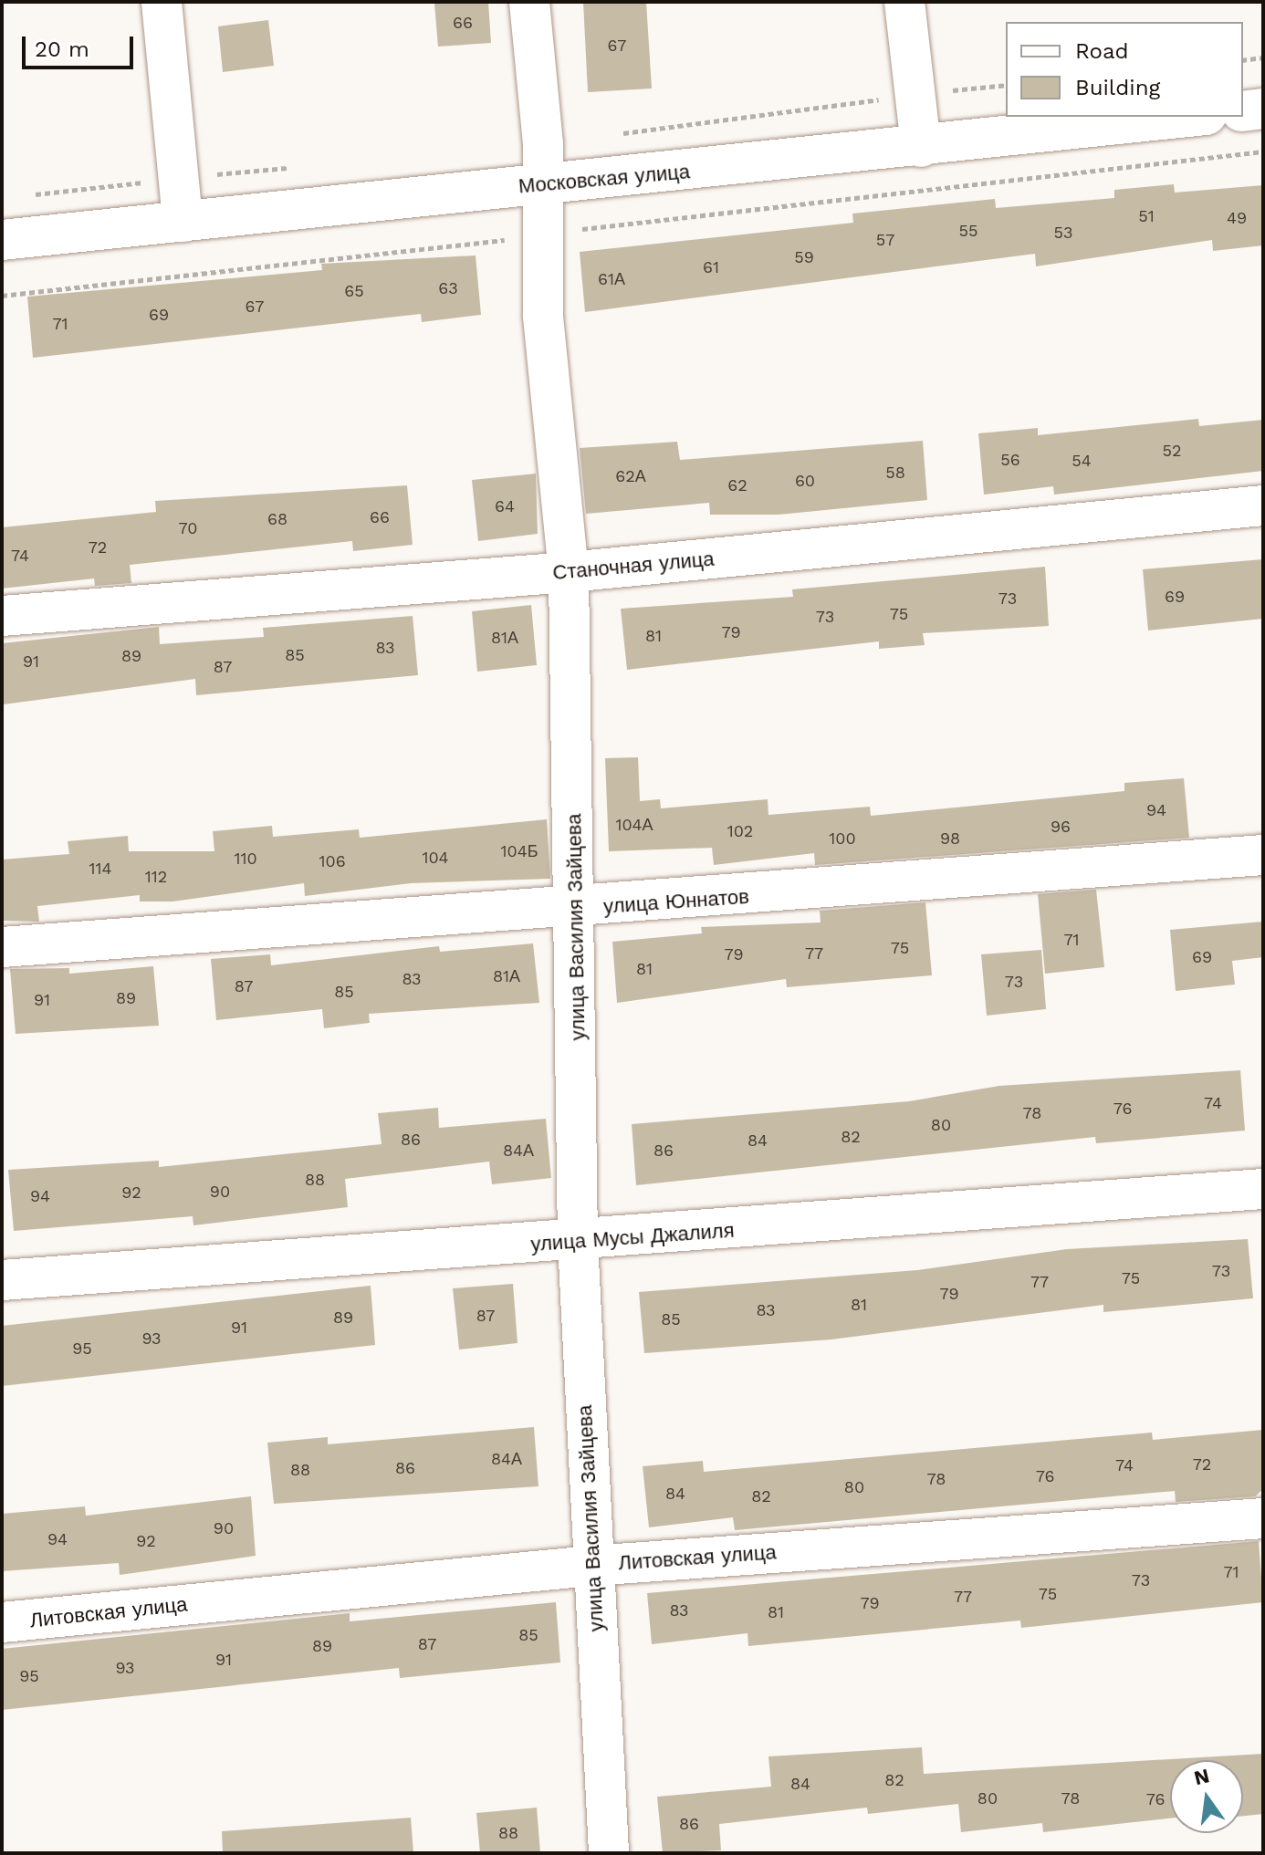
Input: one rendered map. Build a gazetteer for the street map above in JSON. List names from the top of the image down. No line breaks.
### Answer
{"streets":{"street":["Московская улица","Станочная улица","улица Юннатов","улица Василия Зайцева","улица Мусы Джалиля","Литовская улица"]},"crossings":[["Московская улица","улица Василия Зайцева"],["Станочная улица","улица Василия Зайцева"],["улица Юннатов","улица Василия Зайцева"],["улица Василия Зайцева","улица Мусы Джалиля"],["улица Василия Зайцева","Литовская улица"]],"house_numbers":["66","67","51","49","55","53","57","59","61","61А","63","65","67","69","71","52","56","54","58","62А","60","62","64","66","68","70","72","74","69","73","75","73","79","81","81А","83","85","89","91","87","94","104А","96","102","100","98","104Б","104","110","106","114","112","71","75","77","79","69","81","81А","83","73","87","85","89","91","74","76","78","80","82","86","84","84А","86","88","90","92","94","73","75","77","79","81","83","87","89","85","91","93","95","84А","72","74","86","88","76","78","80","84","82","90","94","92","71","73","75","77","79","83","81","85","87","89","91","93","95","82","84","80","78","76","86","88"],"legend":["Road","Building"],"scale_bar":"20 m","north":"top"}
